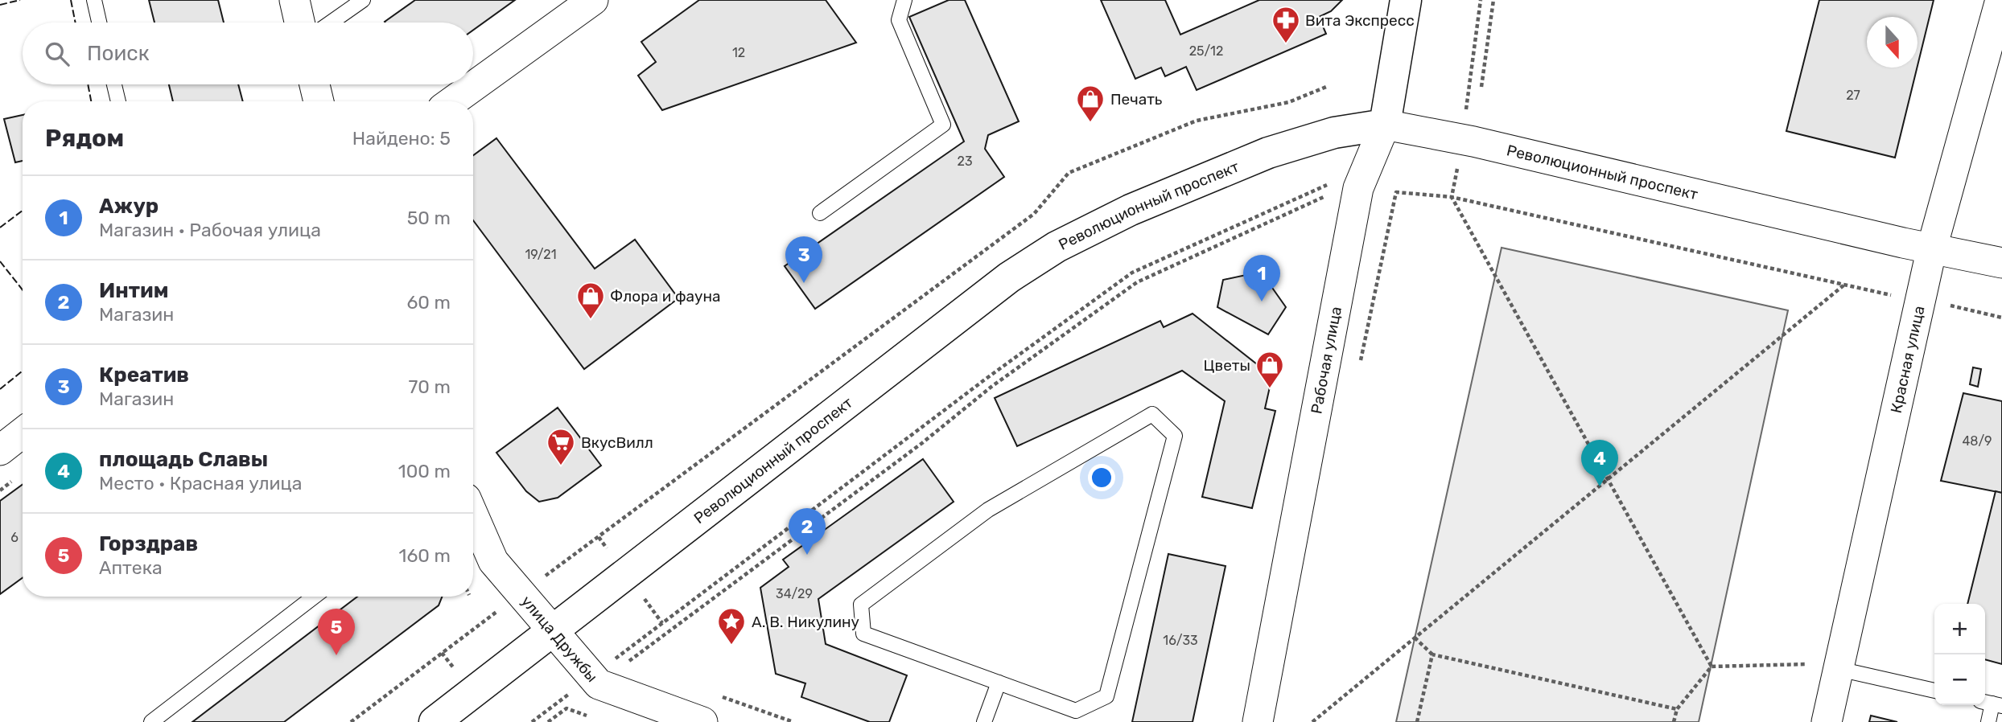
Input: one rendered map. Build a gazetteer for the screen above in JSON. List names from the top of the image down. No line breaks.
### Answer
{"streets":{"street":["Революционный проспект","Рабочая улица","Красная улица","улица Дружбы"]},"crossings":[["Революционный проспект","Рабочая улица"],["Революционный проспект","Красная улица"],["Революционный проспект","улица Дружбы"]],"places":{"pharmacy":["Вита Экспресс"],"shop":["Печать","Флора и фауна","Цветы"],"supermarket":["ВкусВилл"],"place":["А. В. Никулину"]},"house_numbers":["25/12","12","27","23","19/21","48/9","6","34/29","16/33"],"north":"bottom","page":{"search":"Поиск","heading":["Рядом","Найдено: 5"],"list":[{"mark":"1","name":"Ажур","note":"Магазин · Рабочая улица","value":"50 m"},{"mark":"2","name":"Интим","note":"Магазин","value":"60 m"},{"mark":"3","name":"Креатив","note":"Магазин","value":"70 m"},{"mark":"4","name":"площадь Славы","note":"Место · Красная улица","value":"100 m"},{"mark":"5","name":"Горздрав","note":"Аптека","value":"160 m"}],"pins":["3","1","4","2","5"],"map_buttons":["+","−"]}}
